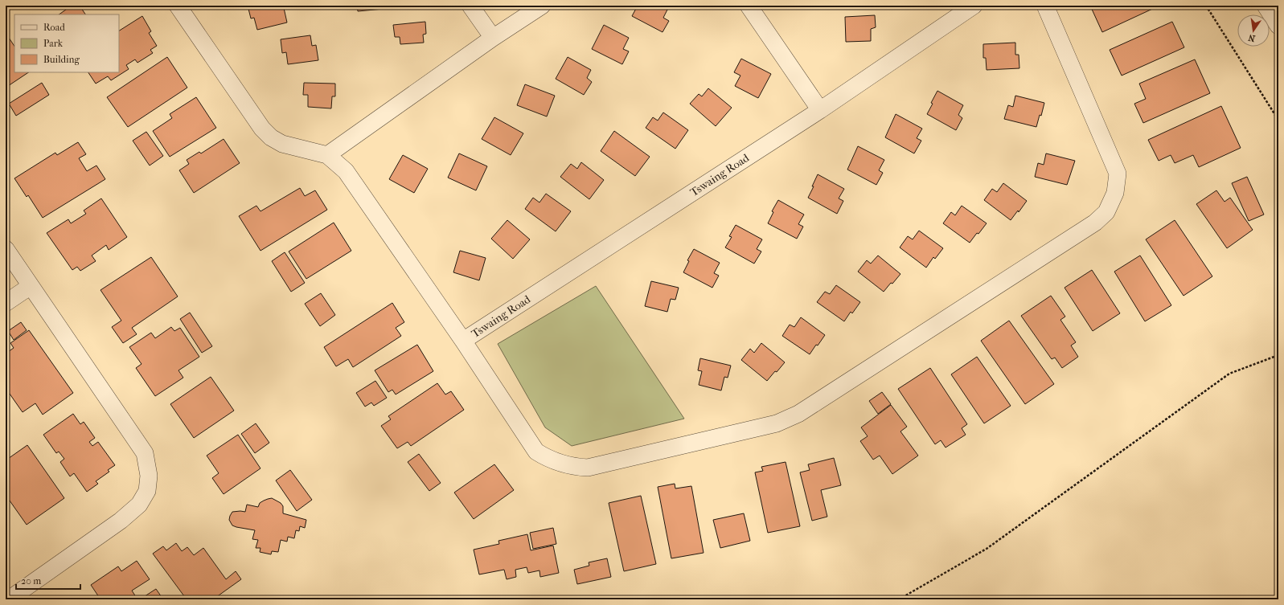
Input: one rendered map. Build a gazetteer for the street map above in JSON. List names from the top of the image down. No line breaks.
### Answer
{"streets":{"street":["Tswaing Road"]},"legend":["Road","Park","Building"],"scale_bar":"20 m","north":"bottom"}
